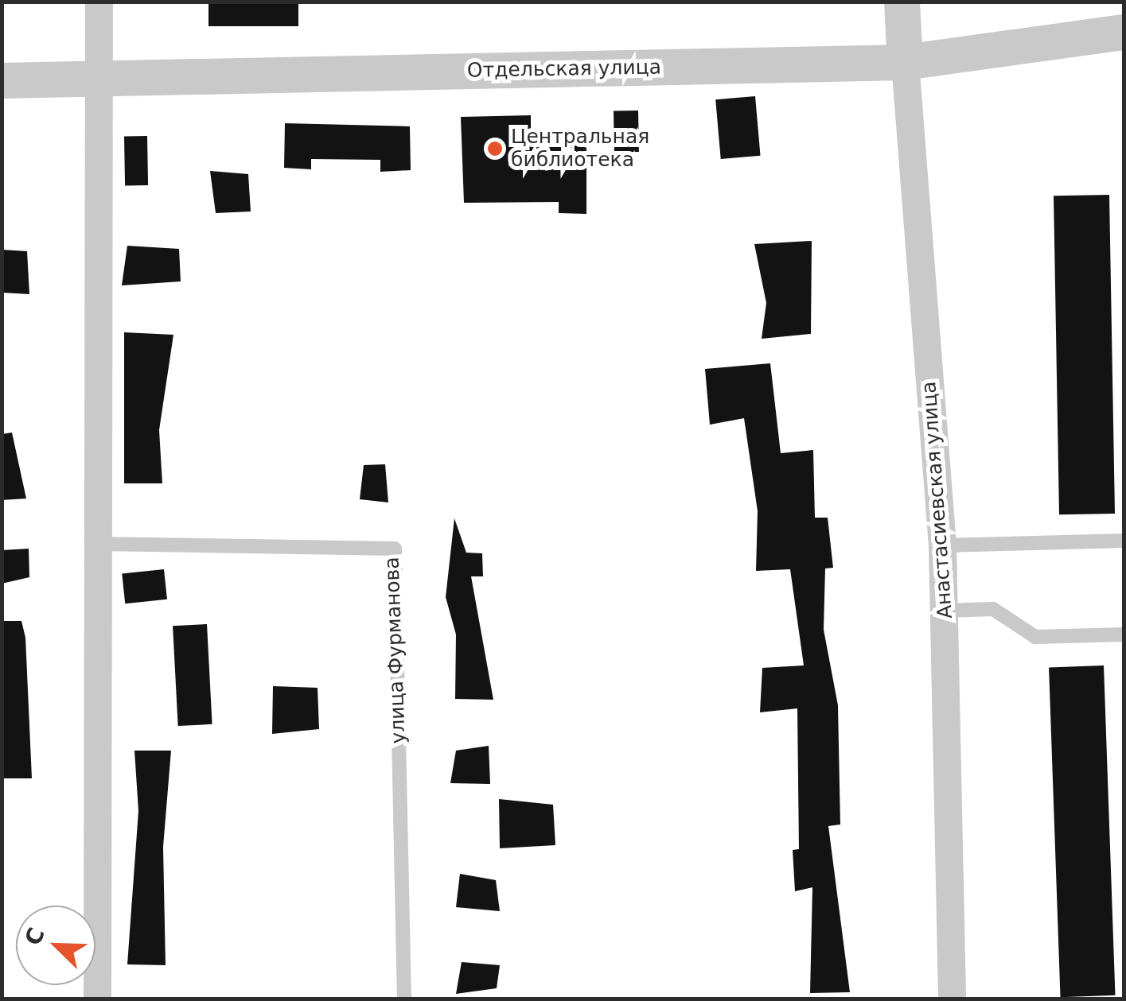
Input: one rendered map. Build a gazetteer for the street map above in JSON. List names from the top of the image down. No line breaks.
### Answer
{"streets":{"street":["Отдельская улица","Анастасиевская улица"],"lane":["улица Фурманова"]},"crossings":[["Отдельская улица","Анастасиевская улица"]],"places":["Центральная библиотека"],"north":"top left"}
